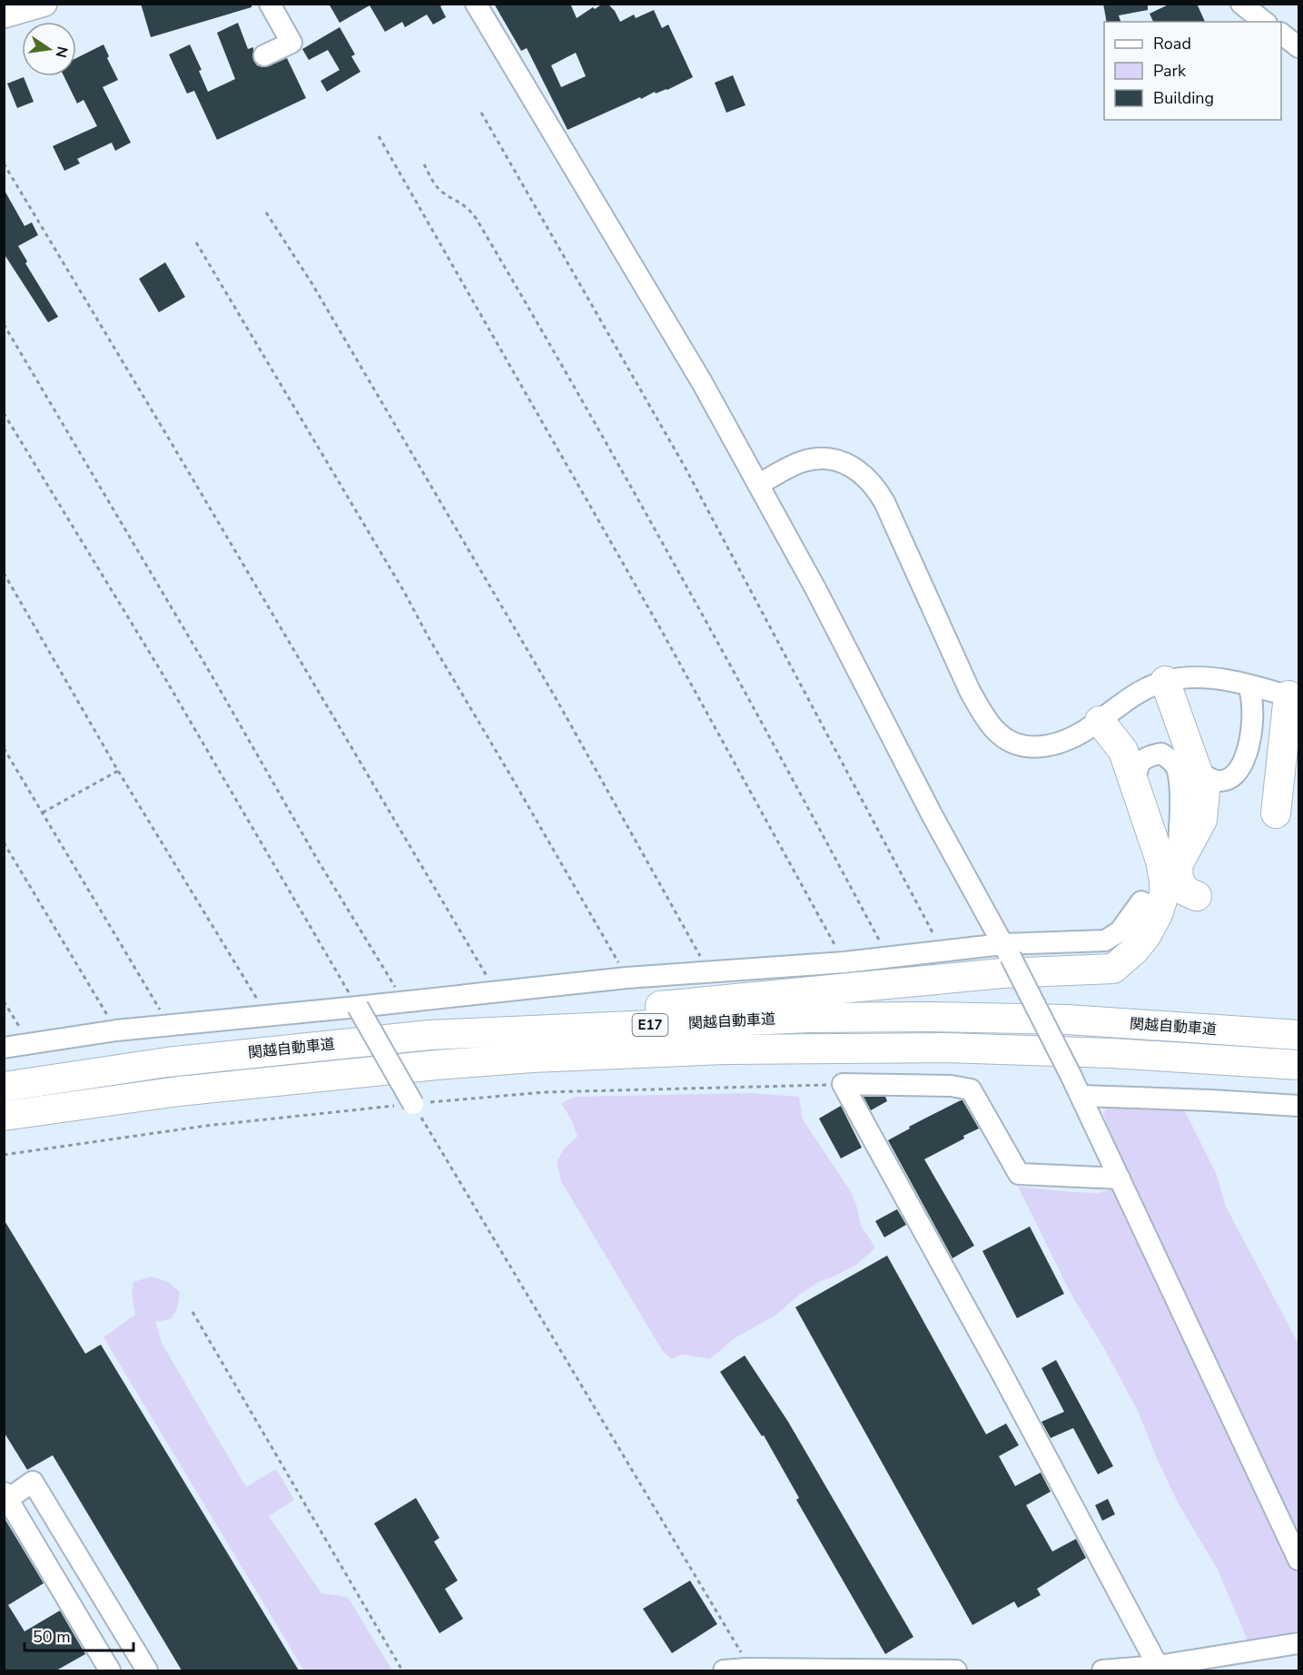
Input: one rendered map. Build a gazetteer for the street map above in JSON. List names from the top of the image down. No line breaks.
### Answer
{"streets":{"highway":["関越自動車道","E17"]},"legend":["Road","Park","Building"],"scale_bar":"50 m","north":"right"}
